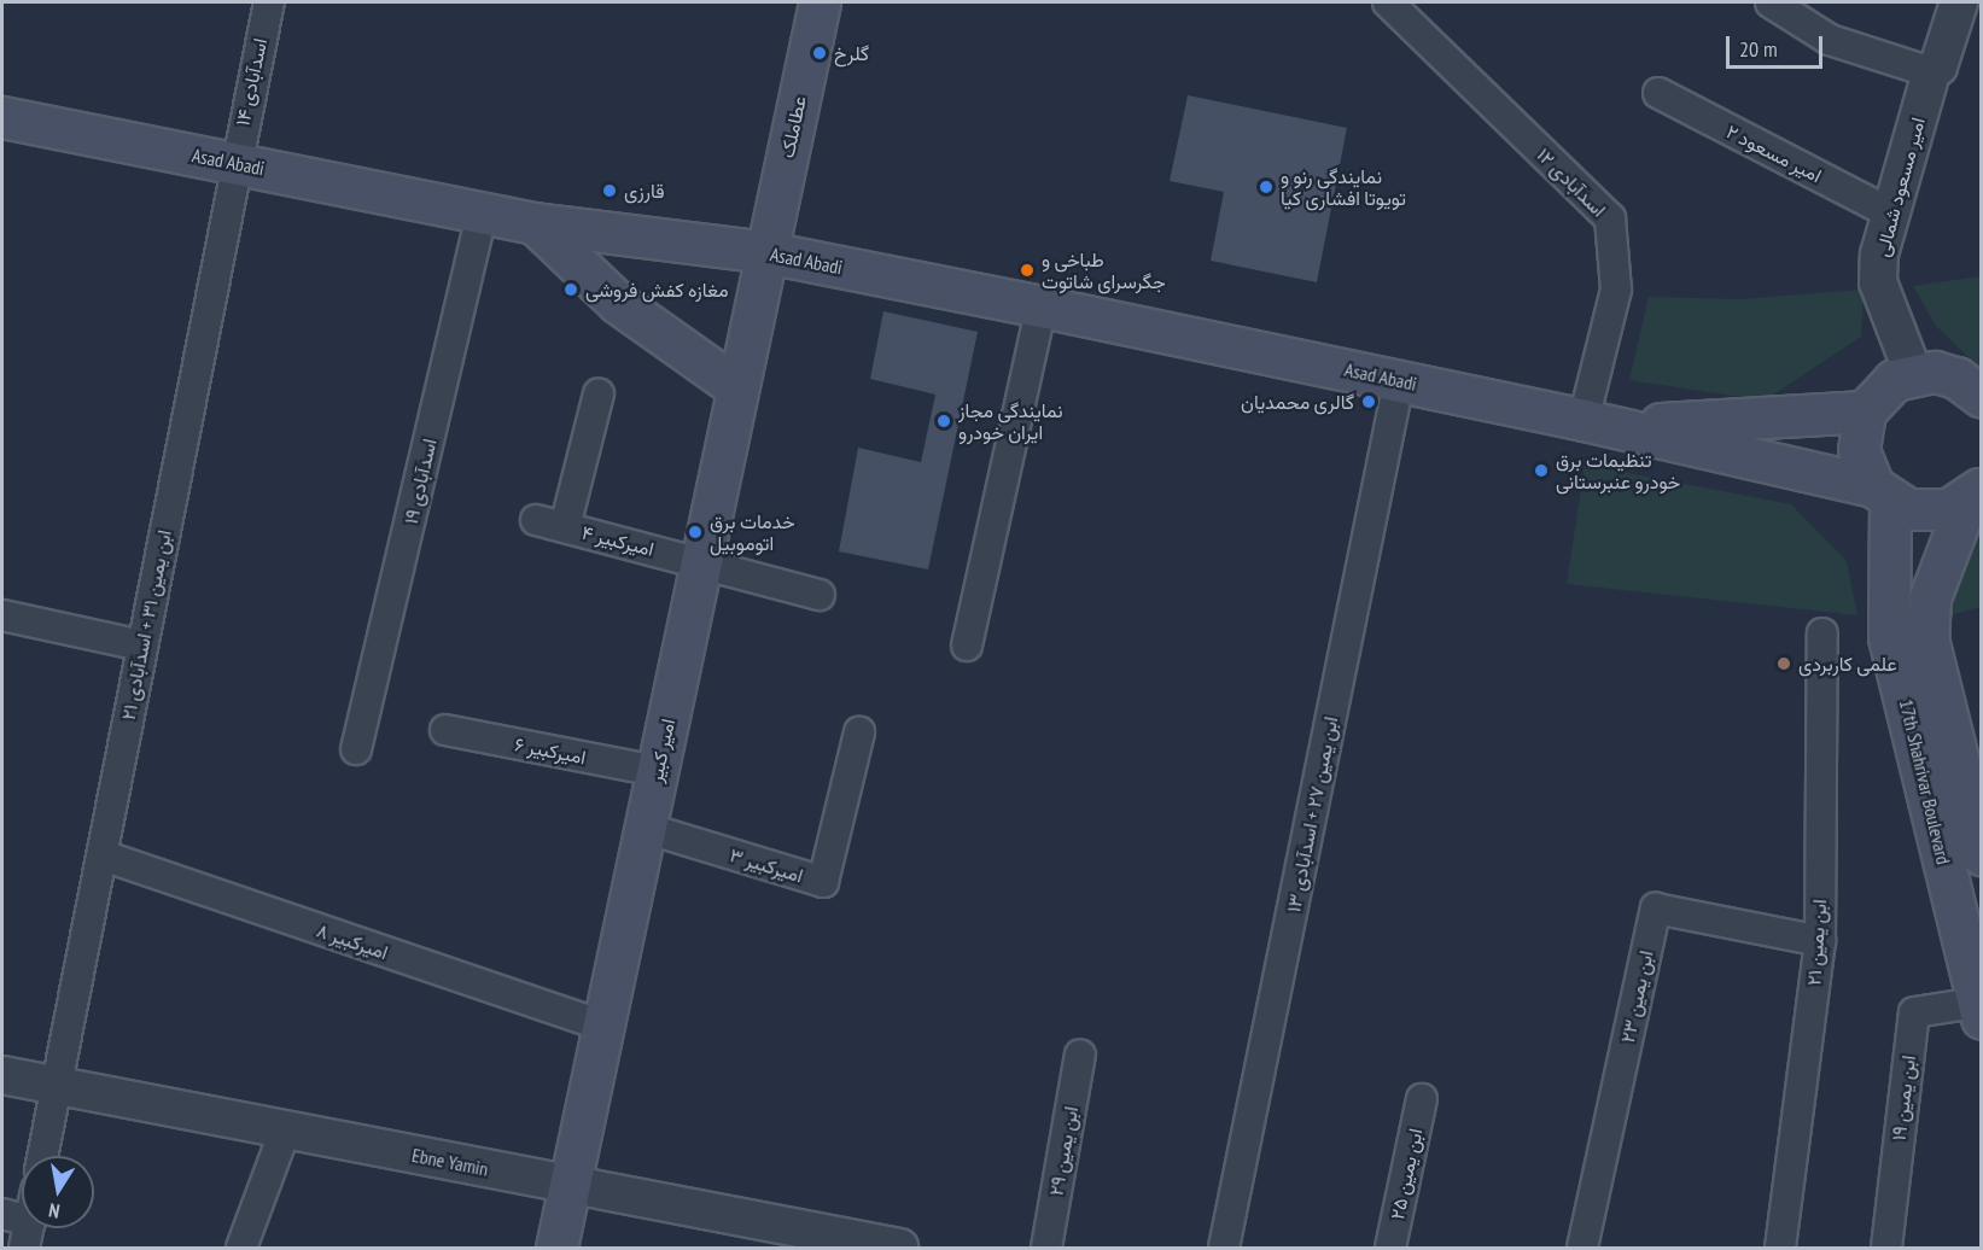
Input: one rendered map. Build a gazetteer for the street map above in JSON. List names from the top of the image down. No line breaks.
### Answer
{"streets":{"main road":["عطاملک","Asad Abadi","امیر کبیر","17th Shahrivar Boulevard"],"street":["اسدآبادی ۱۴","امیر مسعود ۲","اسدآبادی ۱۲","امیر مسعود شمالی","اسدآبادی ۱۹","امیرکبیر ۴","ابن یمین ۳۱ + اسدآبادی ۲۱","امیرکبیر ۶","ابن یمین ۲۷ + اسدآبادی ۱۳","امیرکبیر ۳","امیرکبیر ۸","ابن یمین ۲۱","ابن یمین ۲۳","ابن یمین ۱۹","ابن یمین ۲۹","Ebne Yamin","ابن یمین ۲۵"]},"crossings":[["اسدآبادی ۱۴","Asad Abadi"],["اسدآبادی ۱۴","ابن یمین ۳۱ + اسدآبادی ۲۱"],["عطاملک","Asad Abadi"],["عطاملک","امیر کبیر"],["امیر مسعود ۲","امیر مسعود شمالی"],["Asad Abadi","اسدآبادی ۱۲"],["Asad Abadi","اسدآبادی ۱۹"],["Asad Abadi","ابن یمین ۳۱ + اسدآبادی ۲۱"],["Asad Abadi","امیر کبیر"],["Asad Abadi","17th Shahrivar Boulevard"],["Asad Abadi","ابن یمین ۲۷ + اسدآبادی ۱۳"],["امیرکبیر ۴","امیر کبیر"],["ابن یمین ۳۱ + اسدآبادی ۲۱","امیرکبیر ۸"],["ابن یمین ۳۱ + اسدآبادی ۲۱","Ebne Yamin"],["امیرکبیر ۶","امیر کبیر"],["امیر کبیر","امیرکبیر ۳"],["امیر کبیر","امیرکبیر ۸"],["امیر کبیر","Ebne Yamin"],["17th Shahrivar Boulevard","ابن یمین ۱۹"],["ابن یمین ۲۱","ابن یمین ۲۳"]],"places":["گلرخ","نمایندگی رنو و تویوتا افشاری کیا","قارزی","طباخی و جگرسرای شاتوت","مغازه کفش فروشی","گالری محمدیان","نمایندگی مجاز ایران خودرو","تنظیمات برق خودرو عنبرستانی","خدمات برق اتوموبیل","علمی کاربردی"],"scale_bar":"20 m","north":"bottom"}
